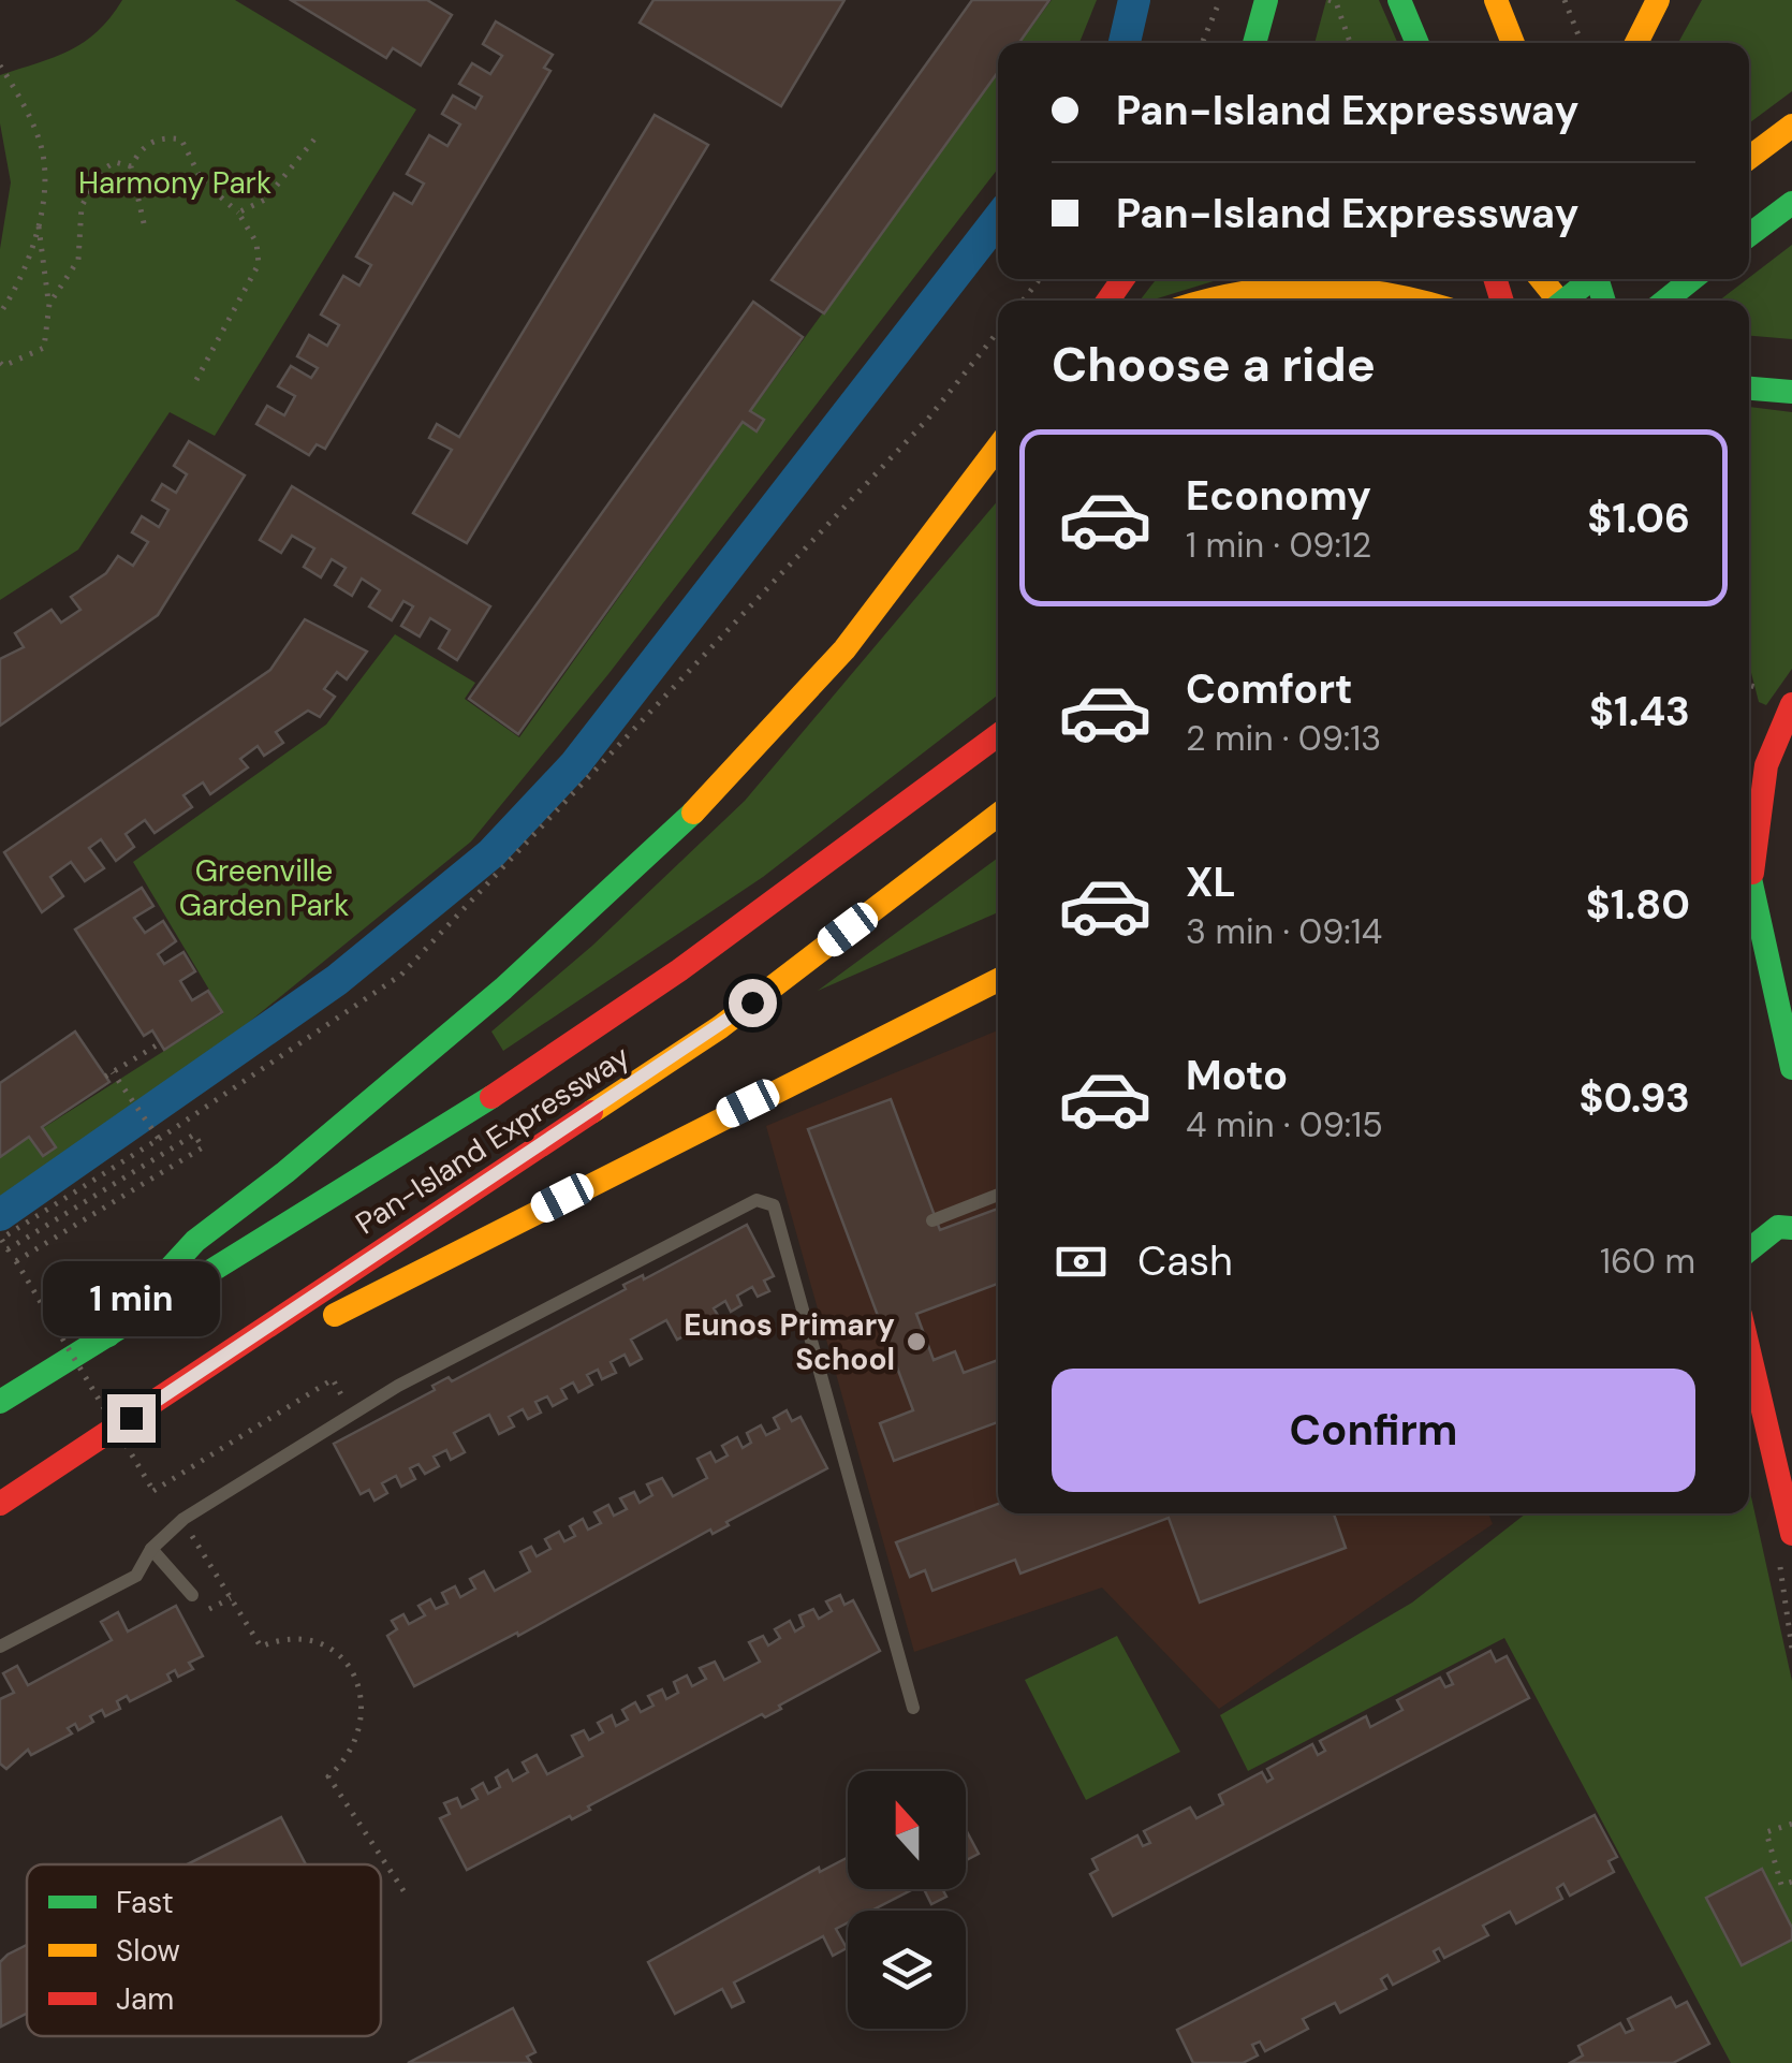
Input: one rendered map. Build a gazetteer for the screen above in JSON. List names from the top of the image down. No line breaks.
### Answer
{"streets":{"highway":["Pan-Island Expressway"]},"parks":["Harmony Park","Greenville Garden Park"],"places":["Eunos Primary School"],"legend":["Fast","Slow","Jam"],"north":"top","page":{"banner":["Pan-Island Expressway","Pan-Island Expressway"],"heading":"Choose a ride","list":[{"name":"Economy","note":"1 min · 09:12","value":"$1.06"},{"name":"Comfort","note":"2 min · 09:13","value":"$1.43"},{"name":"XL","note":"3 min · 09:14","value":"$1.80"},{"name":"Moto","note":"4 min · 09:15","value":"$0.93"}],"pay":["Cash","160 m"],"bubble":"1 min","buttons":"Confirm"}}
